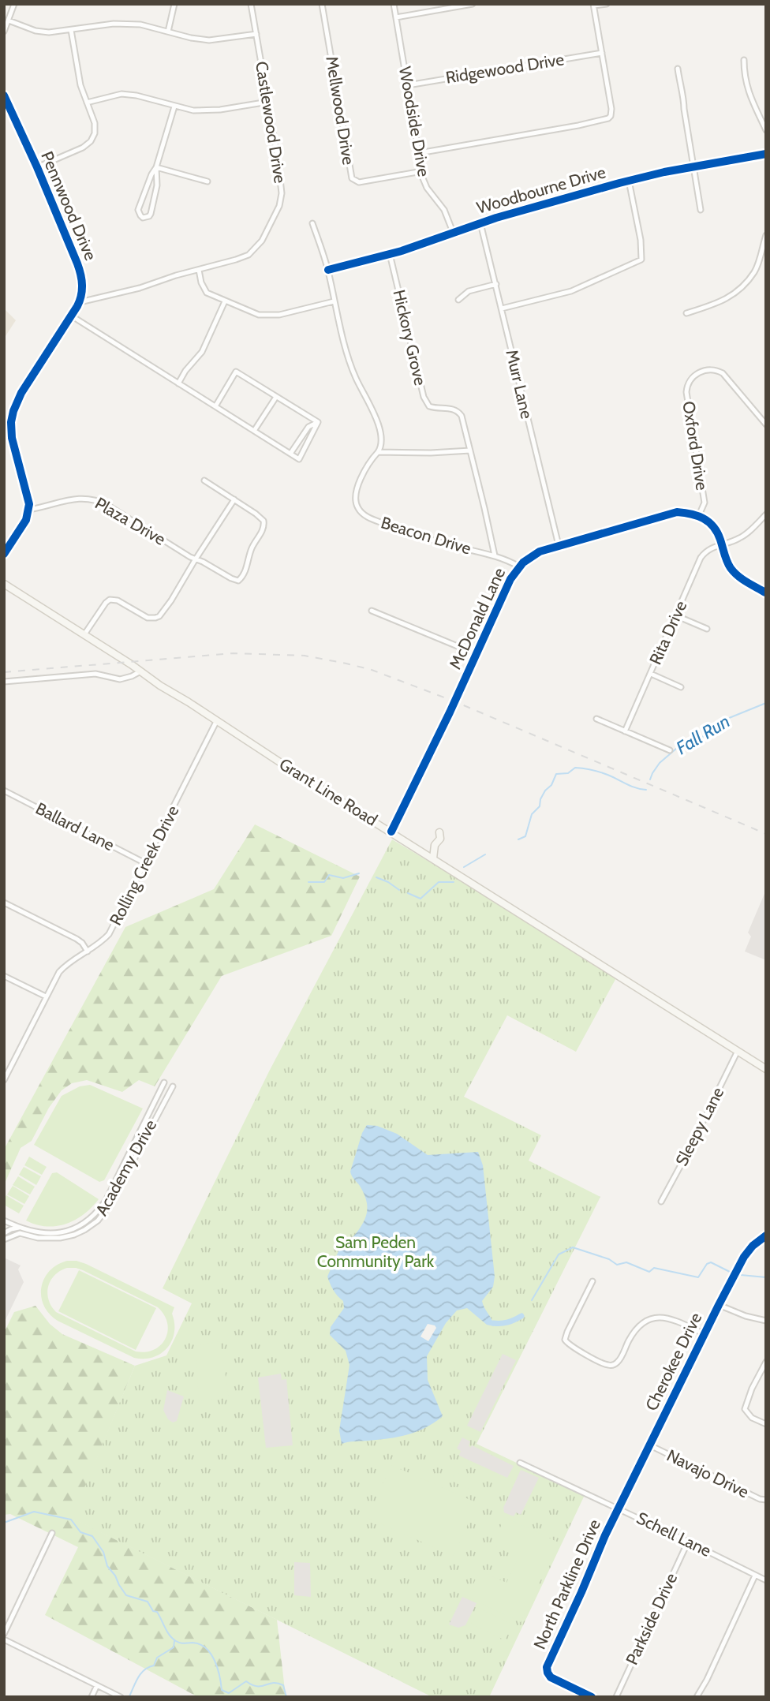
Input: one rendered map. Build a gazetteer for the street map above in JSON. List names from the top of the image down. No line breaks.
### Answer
{"streets":{"main road":["Grant Line Road"],"street":["Ridgewood Drive","Mellwood Drive","Woodside Drive","Castlewood Drive","Woodbourne Drive","Pennwood Drive","Hickory Grove","Murr Lane","Oxford Drive","Plaza Drive","Beacon Drive","McDonald Lane","Rita Drive","Ballard Lane","Rolling Creek Drive","Sleepy Lane","Academy Drive","Cherokee Drive","Navajo Drive","Schell Lane","North Parkline Drive","Parkside Drive"]},"crossings":[["Ridgewood Drive","Woodside Drive"],["Mellwood Drive","Woodside Drive"],["Woodside Drive","Woodbourne Drive"],["Castlewood Drive","Pennwood Drive"],["Woodbourne Drive","Hickory Grove"],["Woodbourne Drive","Murr Lane"],["Hickory Grove","Beacon Drive"],["Murr Lane","McDonald Lane"],["Oxford Drive","McDonald Lane"],["Beacon Drive","McDonald Lane"],["McDonald Lane","Grant Line Road"],["Grant Line Road","Rolling Creek Drive"],["Grant Line Road","Sleepy Lane"],["Ballard Lane","Rolling Creek Drive"],["Cherokee Drive","Navajo Drive"],["Cherokee Drive","Schell Lane"],["Cherokee Drive","North Parkline Drive"],["Schell Lane","North Parkline Drive"],["Schell Lane","Parkside Drive"]],"water":["Fall Run"],"parks":["Sam Peden Community Park"]}
